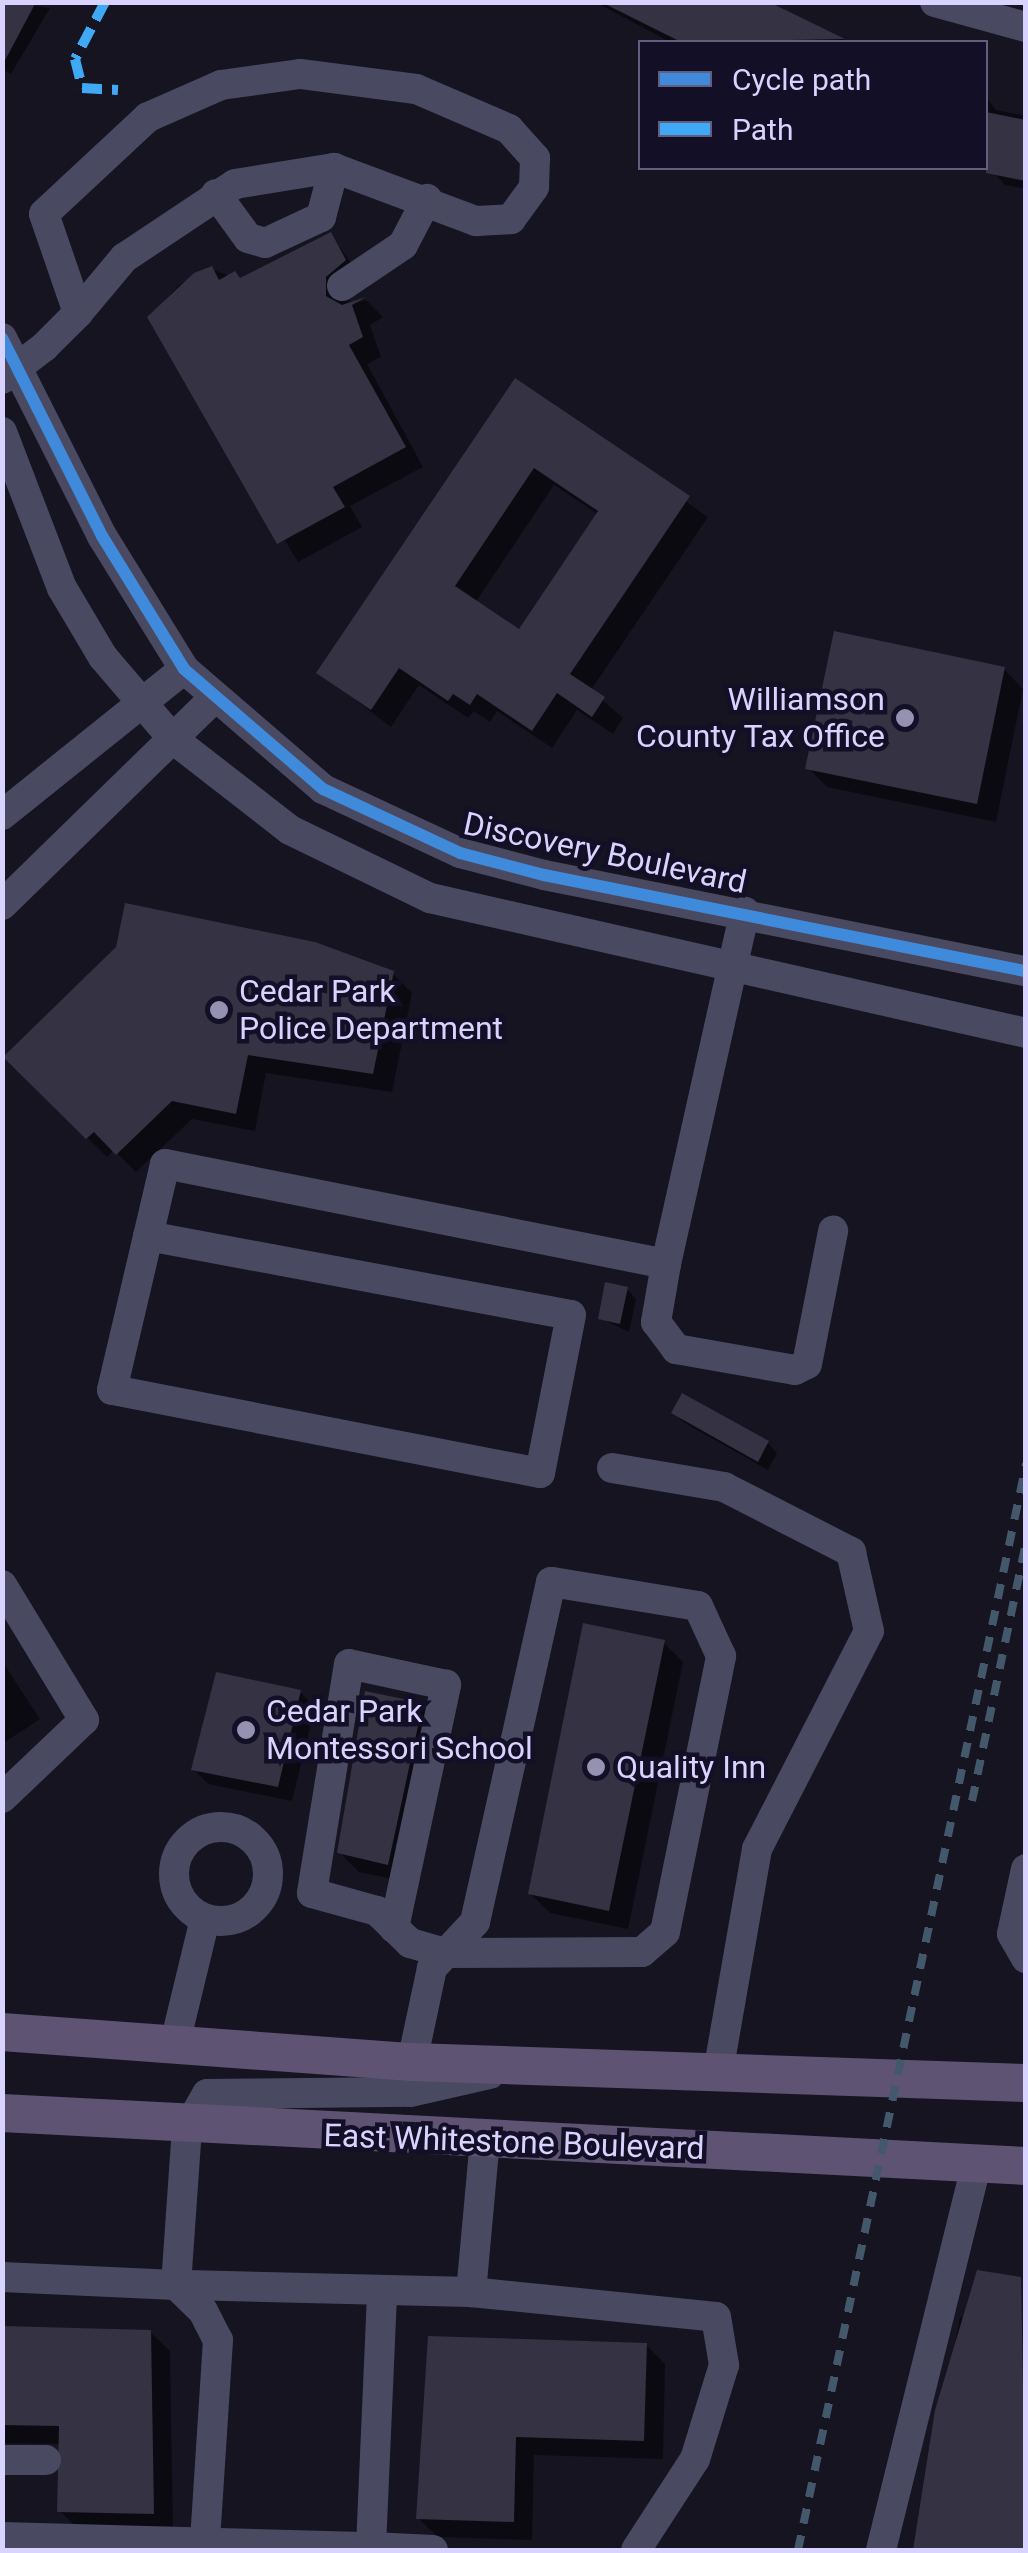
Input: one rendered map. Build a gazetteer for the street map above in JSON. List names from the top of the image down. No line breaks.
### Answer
{"streets":{"main road":["East Whitestone Boulevard"],"street":["Discovery Boulevard"]},"places":["Williamson County Tax Office","Cedar Park Police Department","Cedar Park Montessori School","Quality Inn"],"legend":["Cycle path","Path"]}
